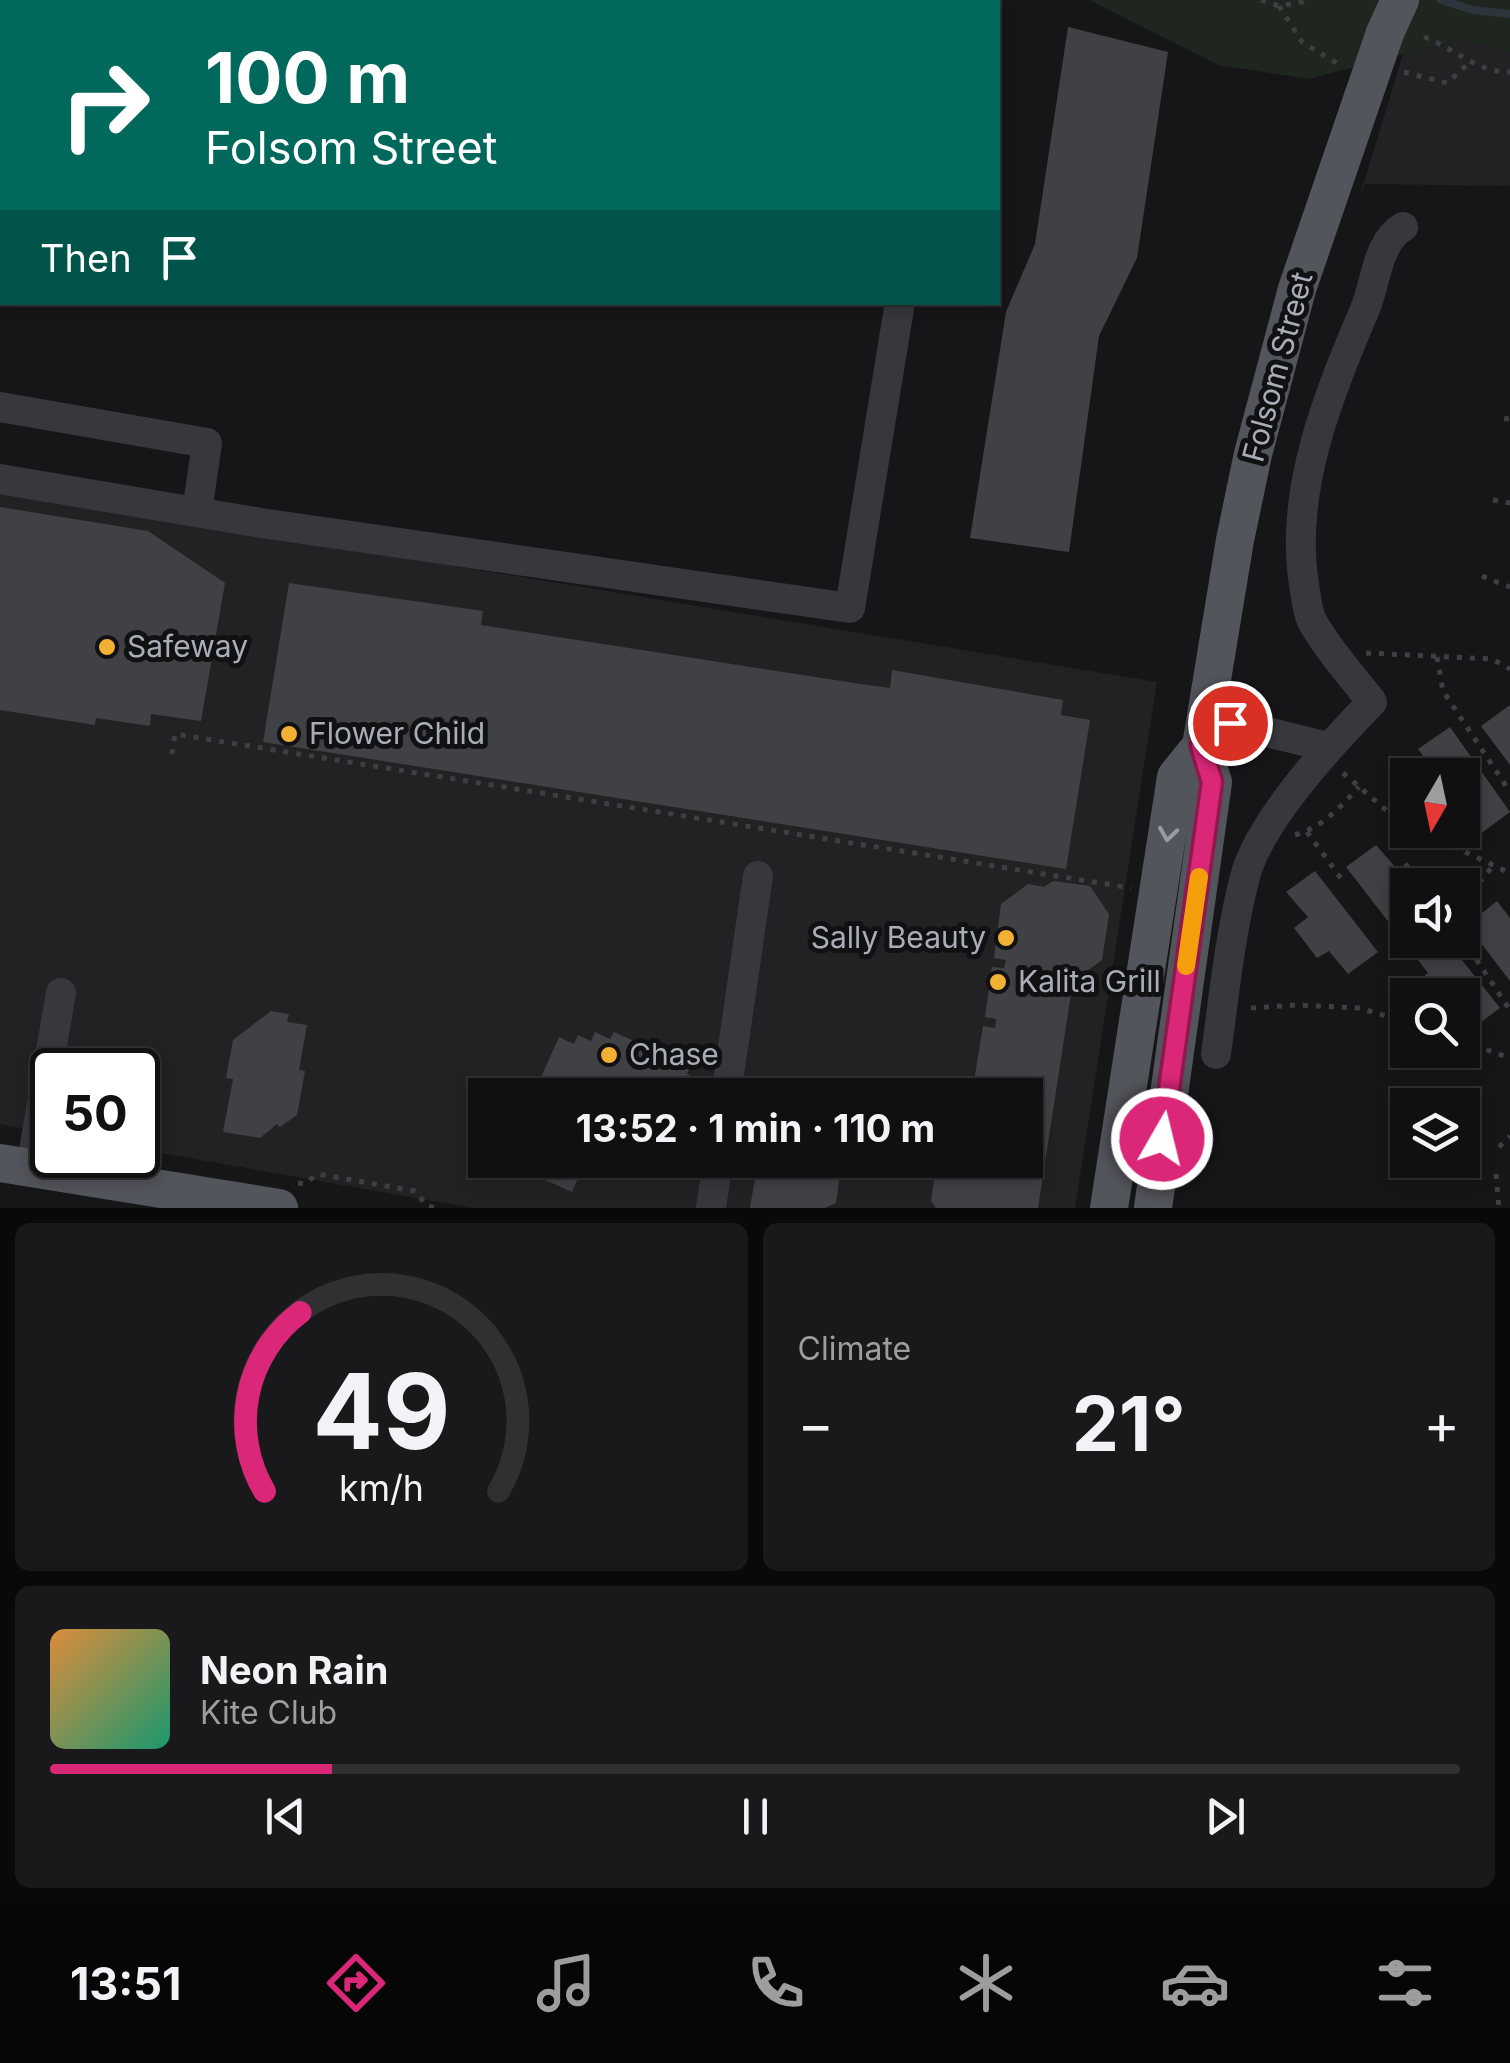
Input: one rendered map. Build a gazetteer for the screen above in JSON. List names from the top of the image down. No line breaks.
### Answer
{"streets":{"main road":["Folsom Street"]},"places":["Safeway","Flower Child","Sally Beauty","Kalita Grill","Chase"],"north":"bottom","page":{"turn":["100 m","Folsom Street"],"then":"Then","limit":"50","trip":"13:52 · 1 min · 110 m","tile":"Climate","heat":["−","21°","+"],"song":["Neon Rain","Kite Club"],"tabs":"13:51","gauge":["49","km/h"]}}
